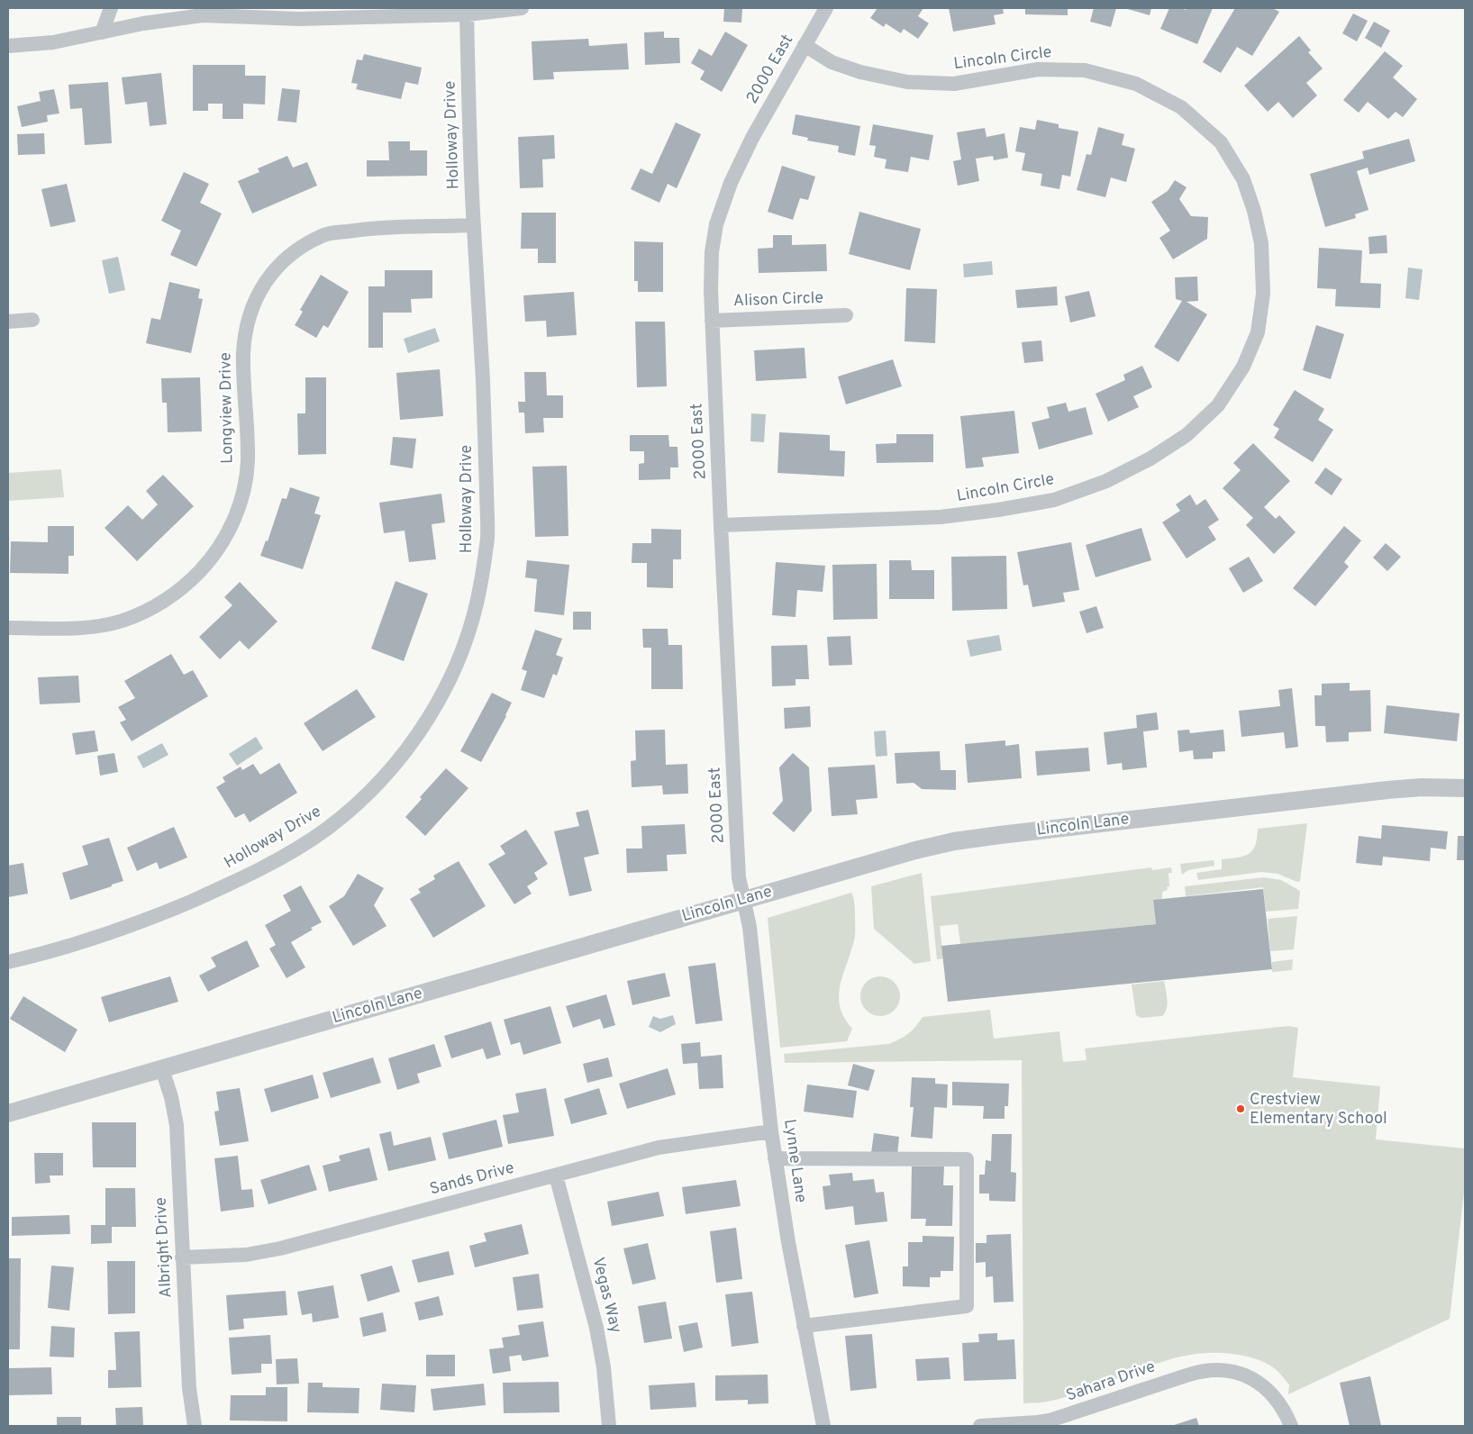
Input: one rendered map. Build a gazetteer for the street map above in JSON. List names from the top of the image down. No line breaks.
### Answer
{"streets":{"street":["Lincoln Circle","2000 East","Holloway Drive","Alison Circle","Longview Drive","Lincoln Lane","Lynne Lane","Sands Drive","Albright Drive","Vegas Way","Sahara Drive"]},"crossings":[["Lincoln Circle","2000 East"],["2000 East","Alison Circle"],["2000 East","Lincoln Lane"],["2000 East","Lynne Lane"],["Holloway Drive","Longview Drive"],["Lincoln Lane","Lynne Lane"],["Lincoln Lane","Albright Drive"],["Lynne Lane","Sands Drive"],["Sands Drive","Albright Drive"],["Sands Drive","Vegas Way"]],"places":["Crestview Elementary School"]}
